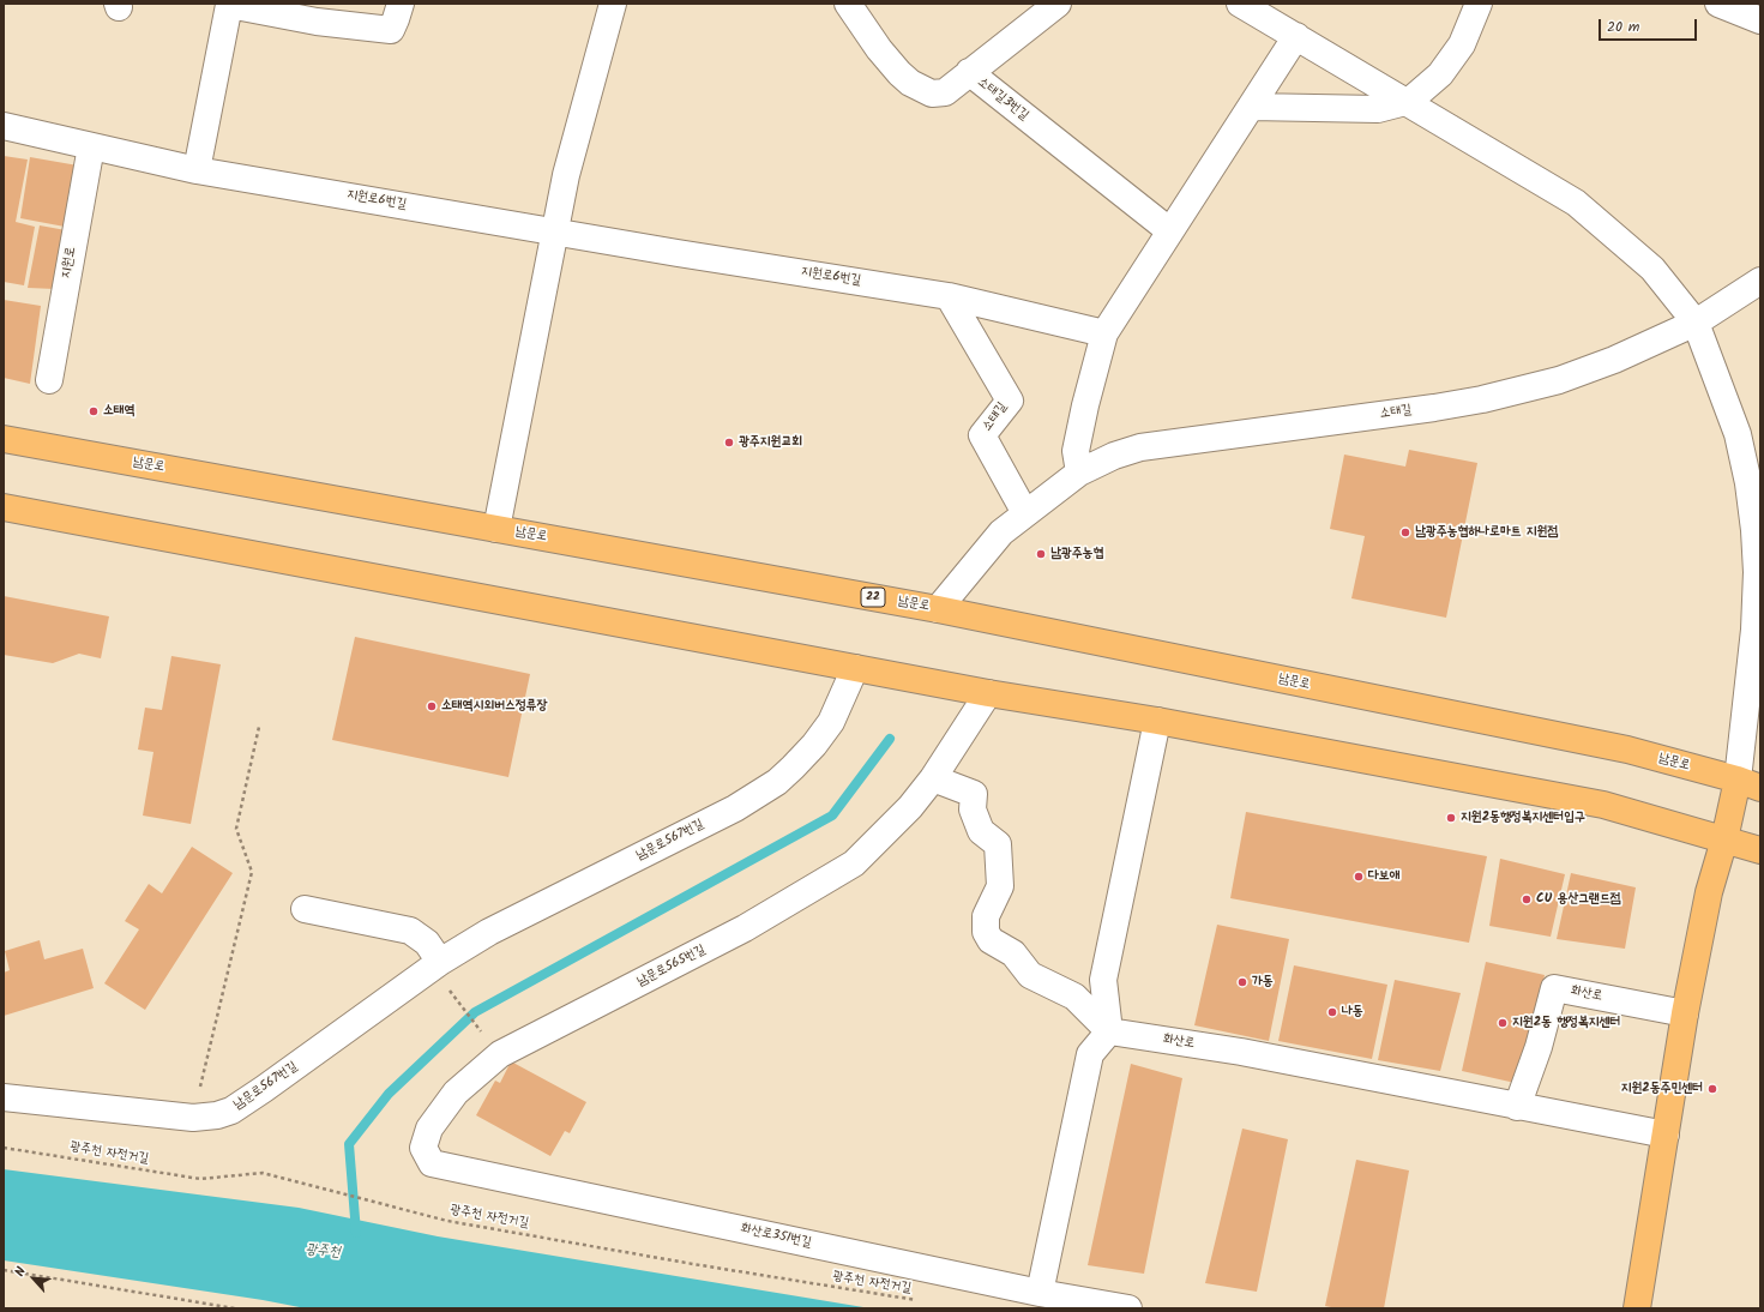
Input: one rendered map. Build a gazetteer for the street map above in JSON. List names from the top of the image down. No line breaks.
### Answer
{"streets":{"main road":["남문로","22"],"street":["소태길3번길","지원로6번길","지원로","소태길","남문로567번길","남문로565번길","화산로","화산로351번길"],"path":["광주천 자전거길"]},"crossings":[["지원로6번길","지원로"],["지원로6번길","소태길"],["소태길","남문로"],["남문로565번길","화산로351번길"]],"water":["광주천"],"places":["소태역","광주지원교회","남광주농협하나로마트 지원점","남광주농협","소태역시외버스정류장","지원2동행정복지센터입구","다보애","CU 용산그랜드점","가동","나동","지원2동 행정복지센터","지원2동주민센터"],"scale_bar":"20 m","north":"top left"}
